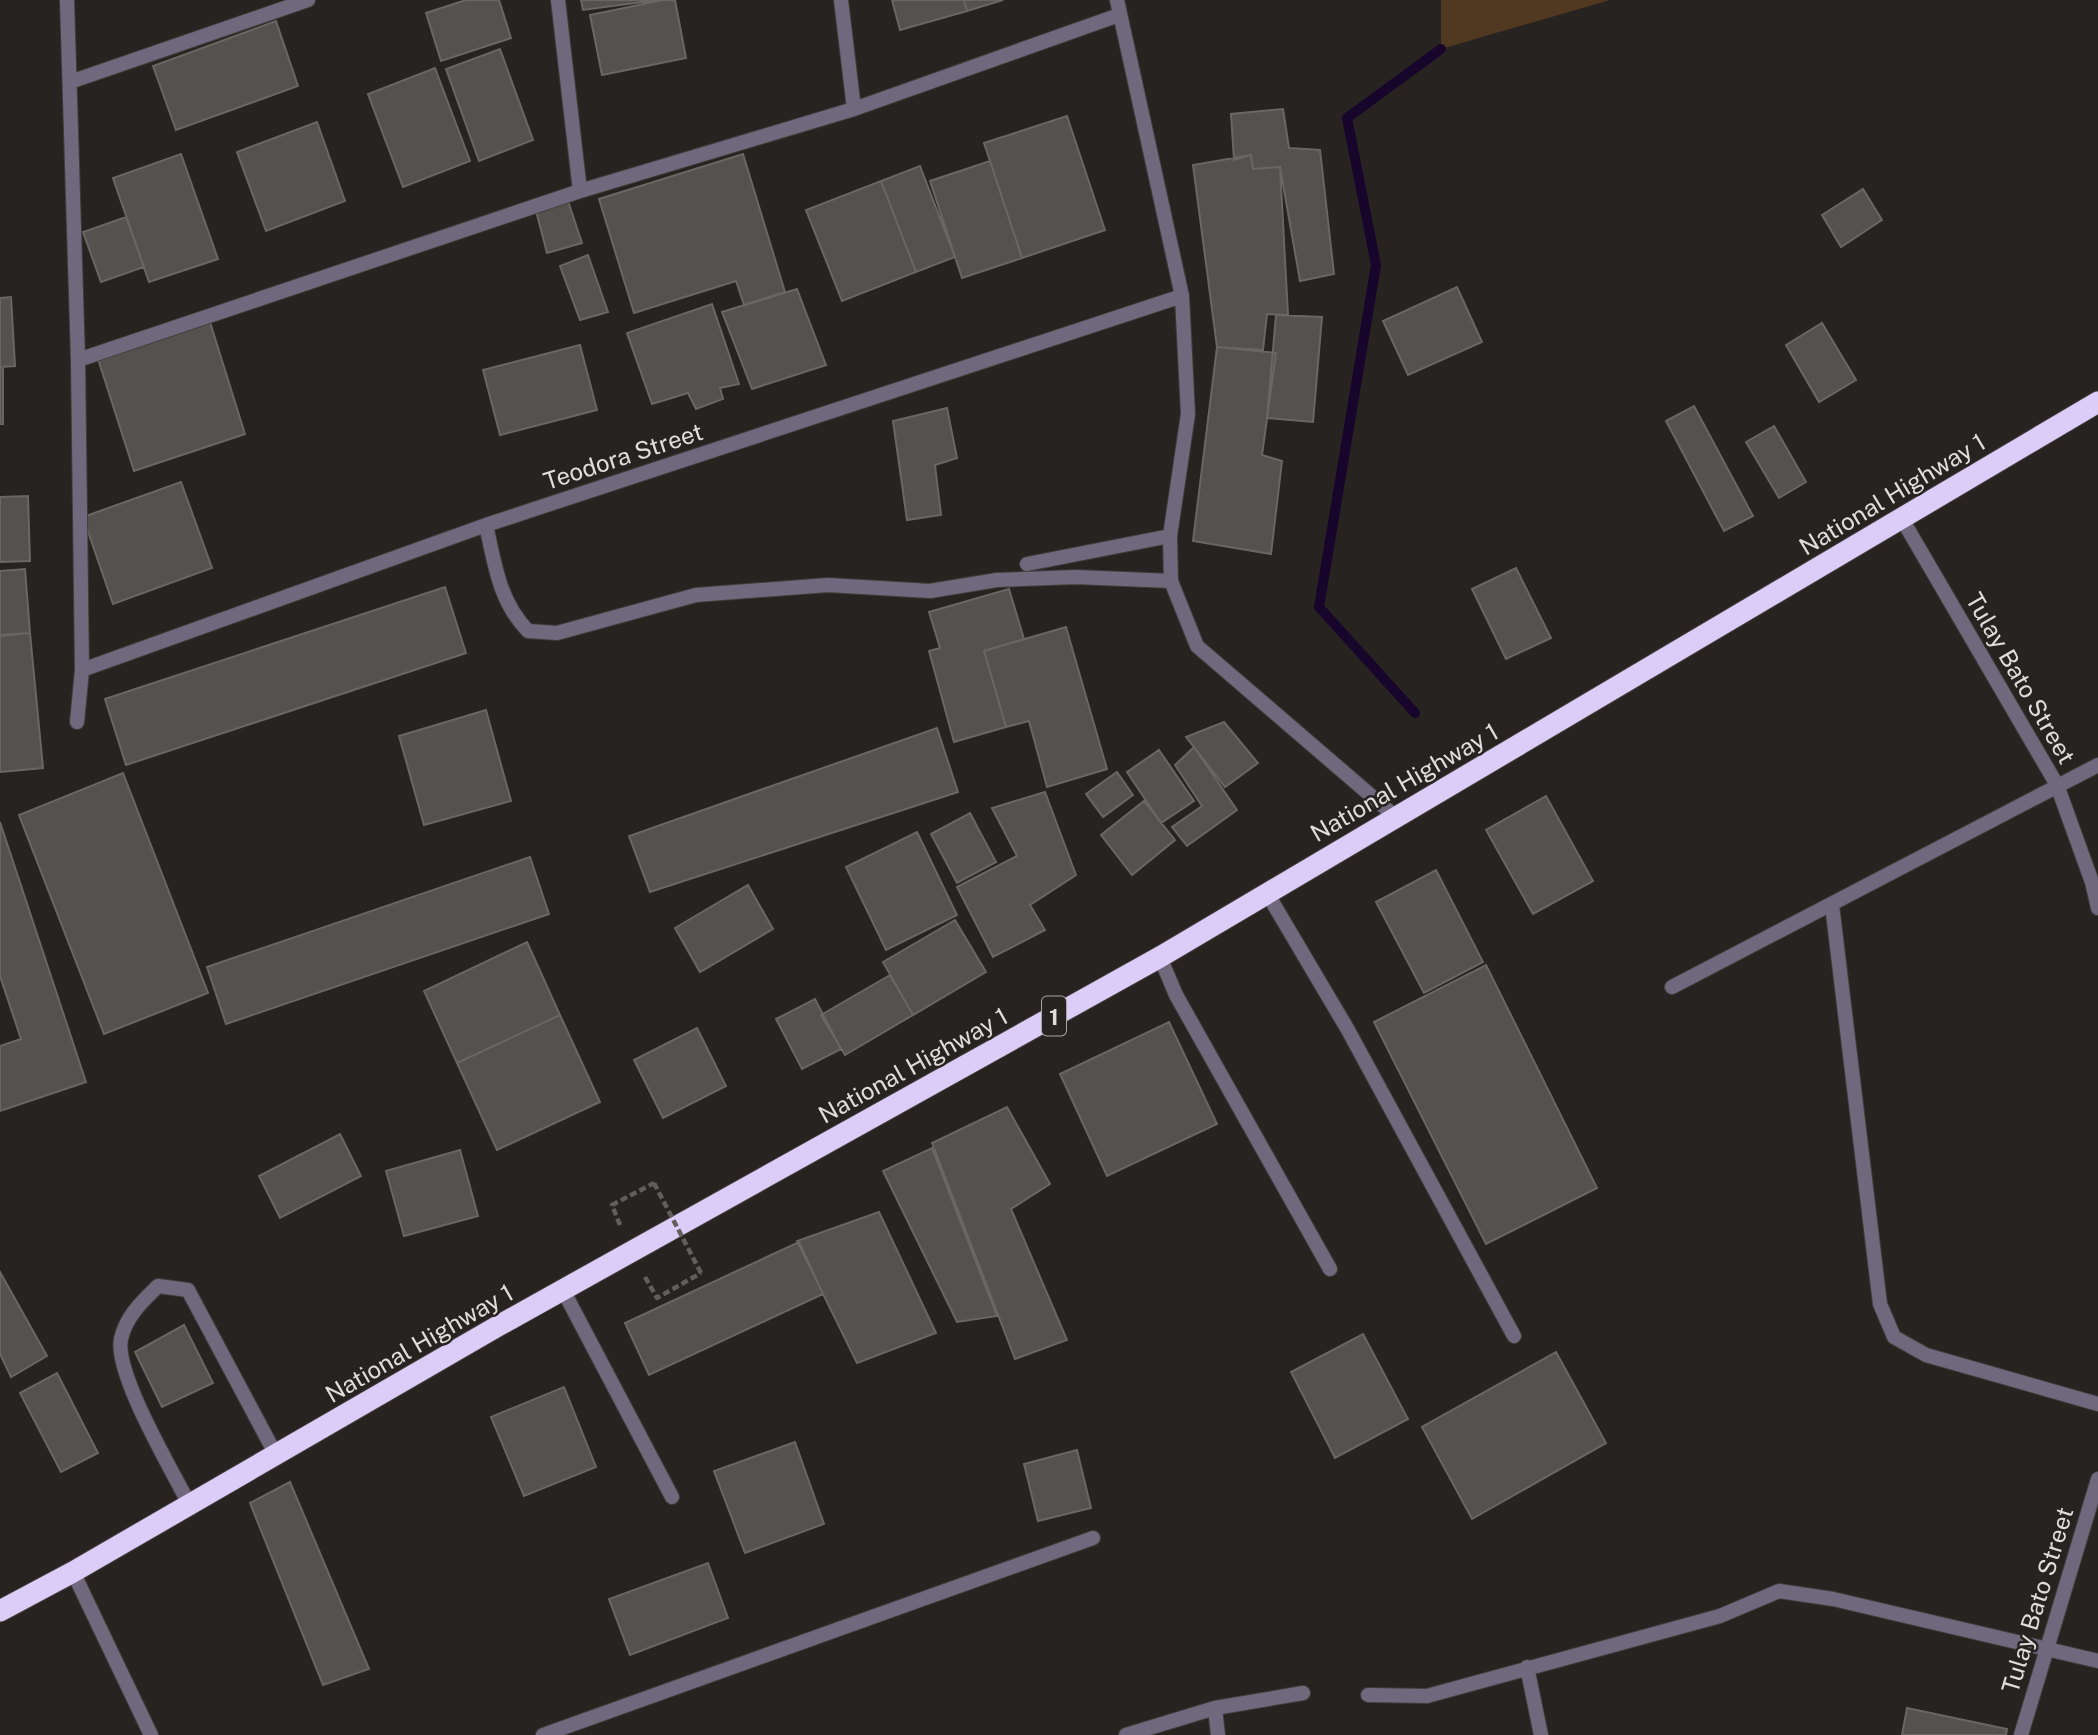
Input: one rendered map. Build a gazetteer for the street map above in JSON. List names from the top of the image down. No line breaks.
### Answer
{"streets":{"highway":["National Highway 1","1"],"street":["Teodora Street","Tulay Bato Street"]},"crossings":[["National Highway 1","Tulay Bato Street"]]}
